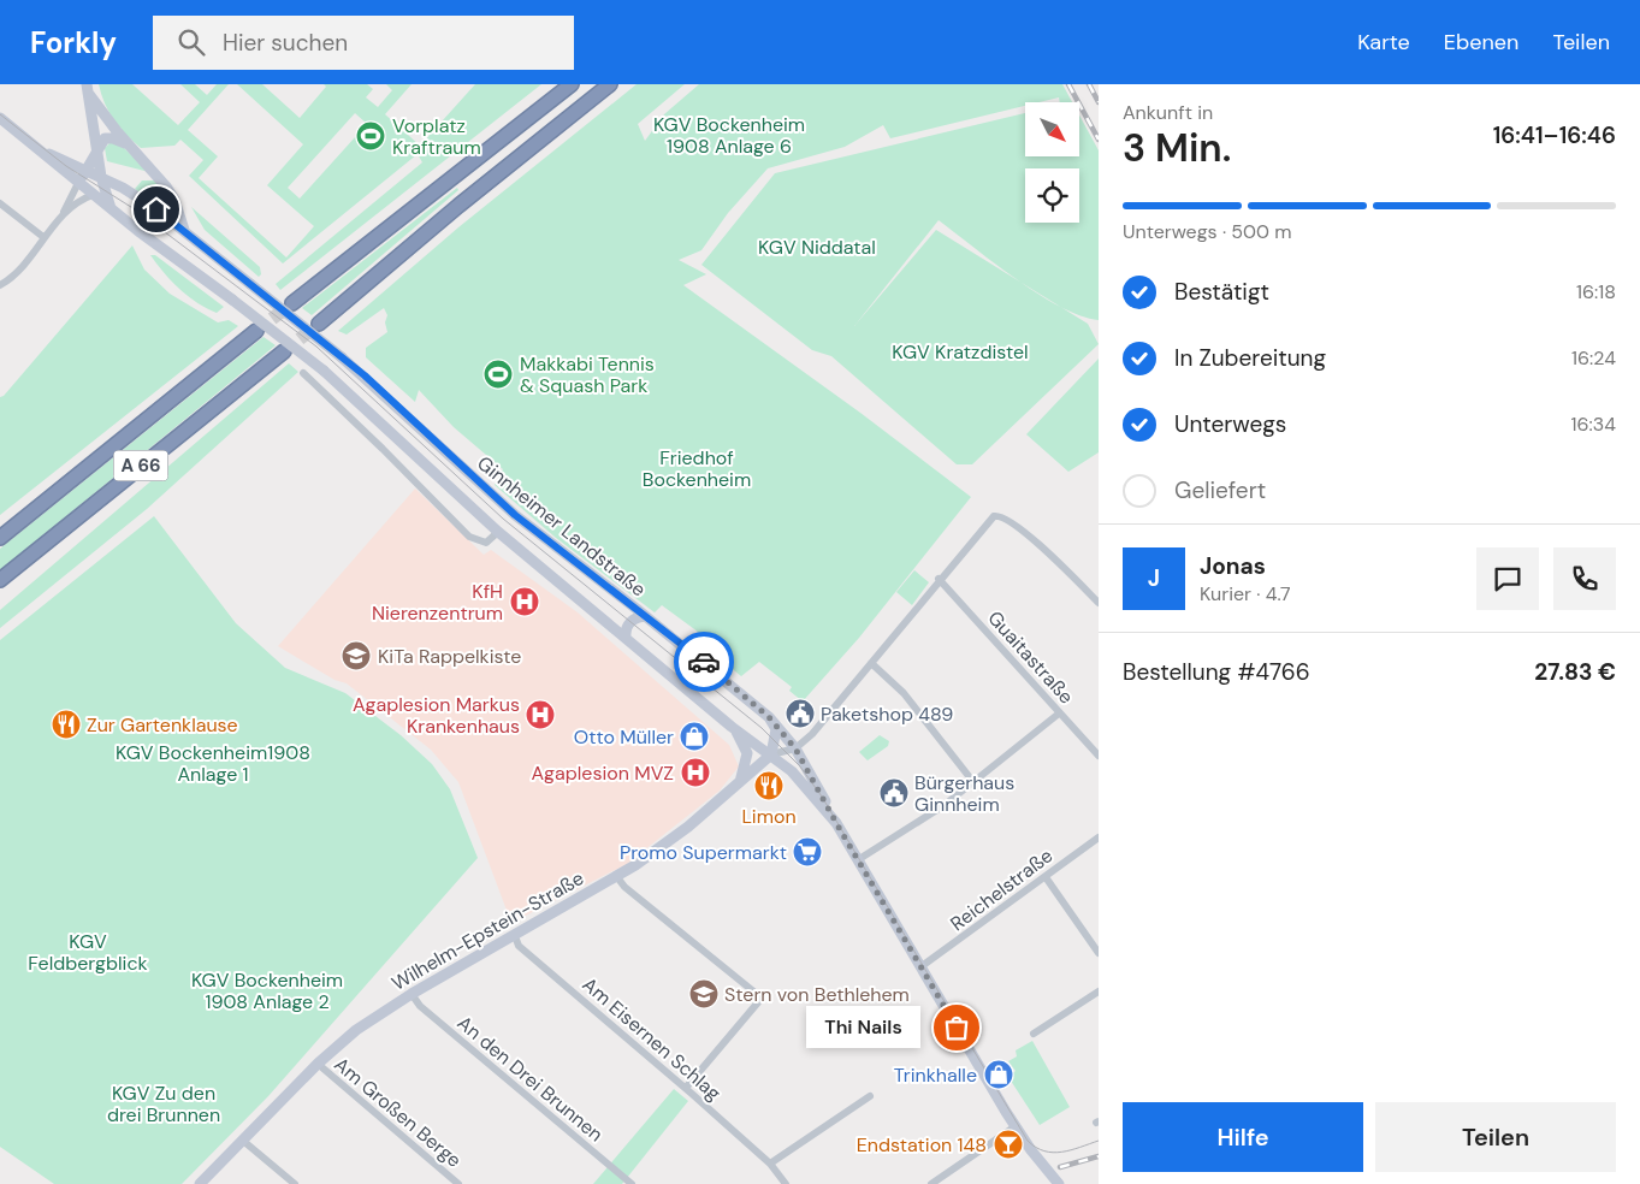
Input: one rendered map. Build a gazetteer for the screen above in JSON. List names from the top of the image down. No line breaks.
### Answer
{"streets":{"highway":["A 66"],"main road":["Ginnheimer Landstraße","Wilhelm-Epstein-Straße"],"street":["Guaitastraße","Reichelstraße","Am Eisernen Schlag","An den Drei Brunnen","Am Großen Berge"]},"crossings":[["Ginnheimer Landstraße","Reichelstraße"],["Ginnheimer Landstraße","Wilhelm-Epstein-Straße"],["Wilhelm-Epstein-Straße","Am Eisernen Schlag"],["Wilhelm-Epstein-Straße","An den Drei Brunnen"],["Wilhelm-Epstein-Straße","Am Großen Berge"]],"parks":["KGV Bockenheim 1908 Anlage 6","KGV Niddatal","KGV Kratzdistel","Friedhof Bockenheim","KGV Bockenheim1908 Anlage 1","KGV Feldbergblick","KGV Bockenheim 1908 Anlage 2","KGV Zu den drei Brunnen"],"places":{"sports":["Vorplatz Kraftraum","Makkabi Tennis & Squash Park"],"hospital":["KfH Nierenzentrum","Agaplesion Markus Krankenhaus","Agaplesion MVZ"],"school or university":["KiTa Rappelkiste","Stern von Bethlehem"],"public building":["Paketshop 489","Bürgerhaus Ginnheim"],"restaurant":["Zur Gartenklause","Limon"],"shop":["Otto Müller","Trinkhalle"],"supermarket":["Promo Supermarkt"],"other":["Thi Nails"],"bar":["Endstation 148"]},"north":"bottom right","page":{"header":"Forkly","search":"Hier suchen","nav":["Karte","Ebenen","Teilen"],"heading":["3 Min.","Ankunft in","16:41–16:46"],"panel":["Jonas","Kurier · 4.7","Bestellung #4766","27.83 €"],"bar":"Unterwegs · 500 m","list":[["Bestätigt","16:18"],["In Zubereitung","16:24"],["Unterwegs","16:34"],"Geliefert"],"round":"J","bubble":"Thi Nails","buttons":["Hilfe","Teilen"]}}
